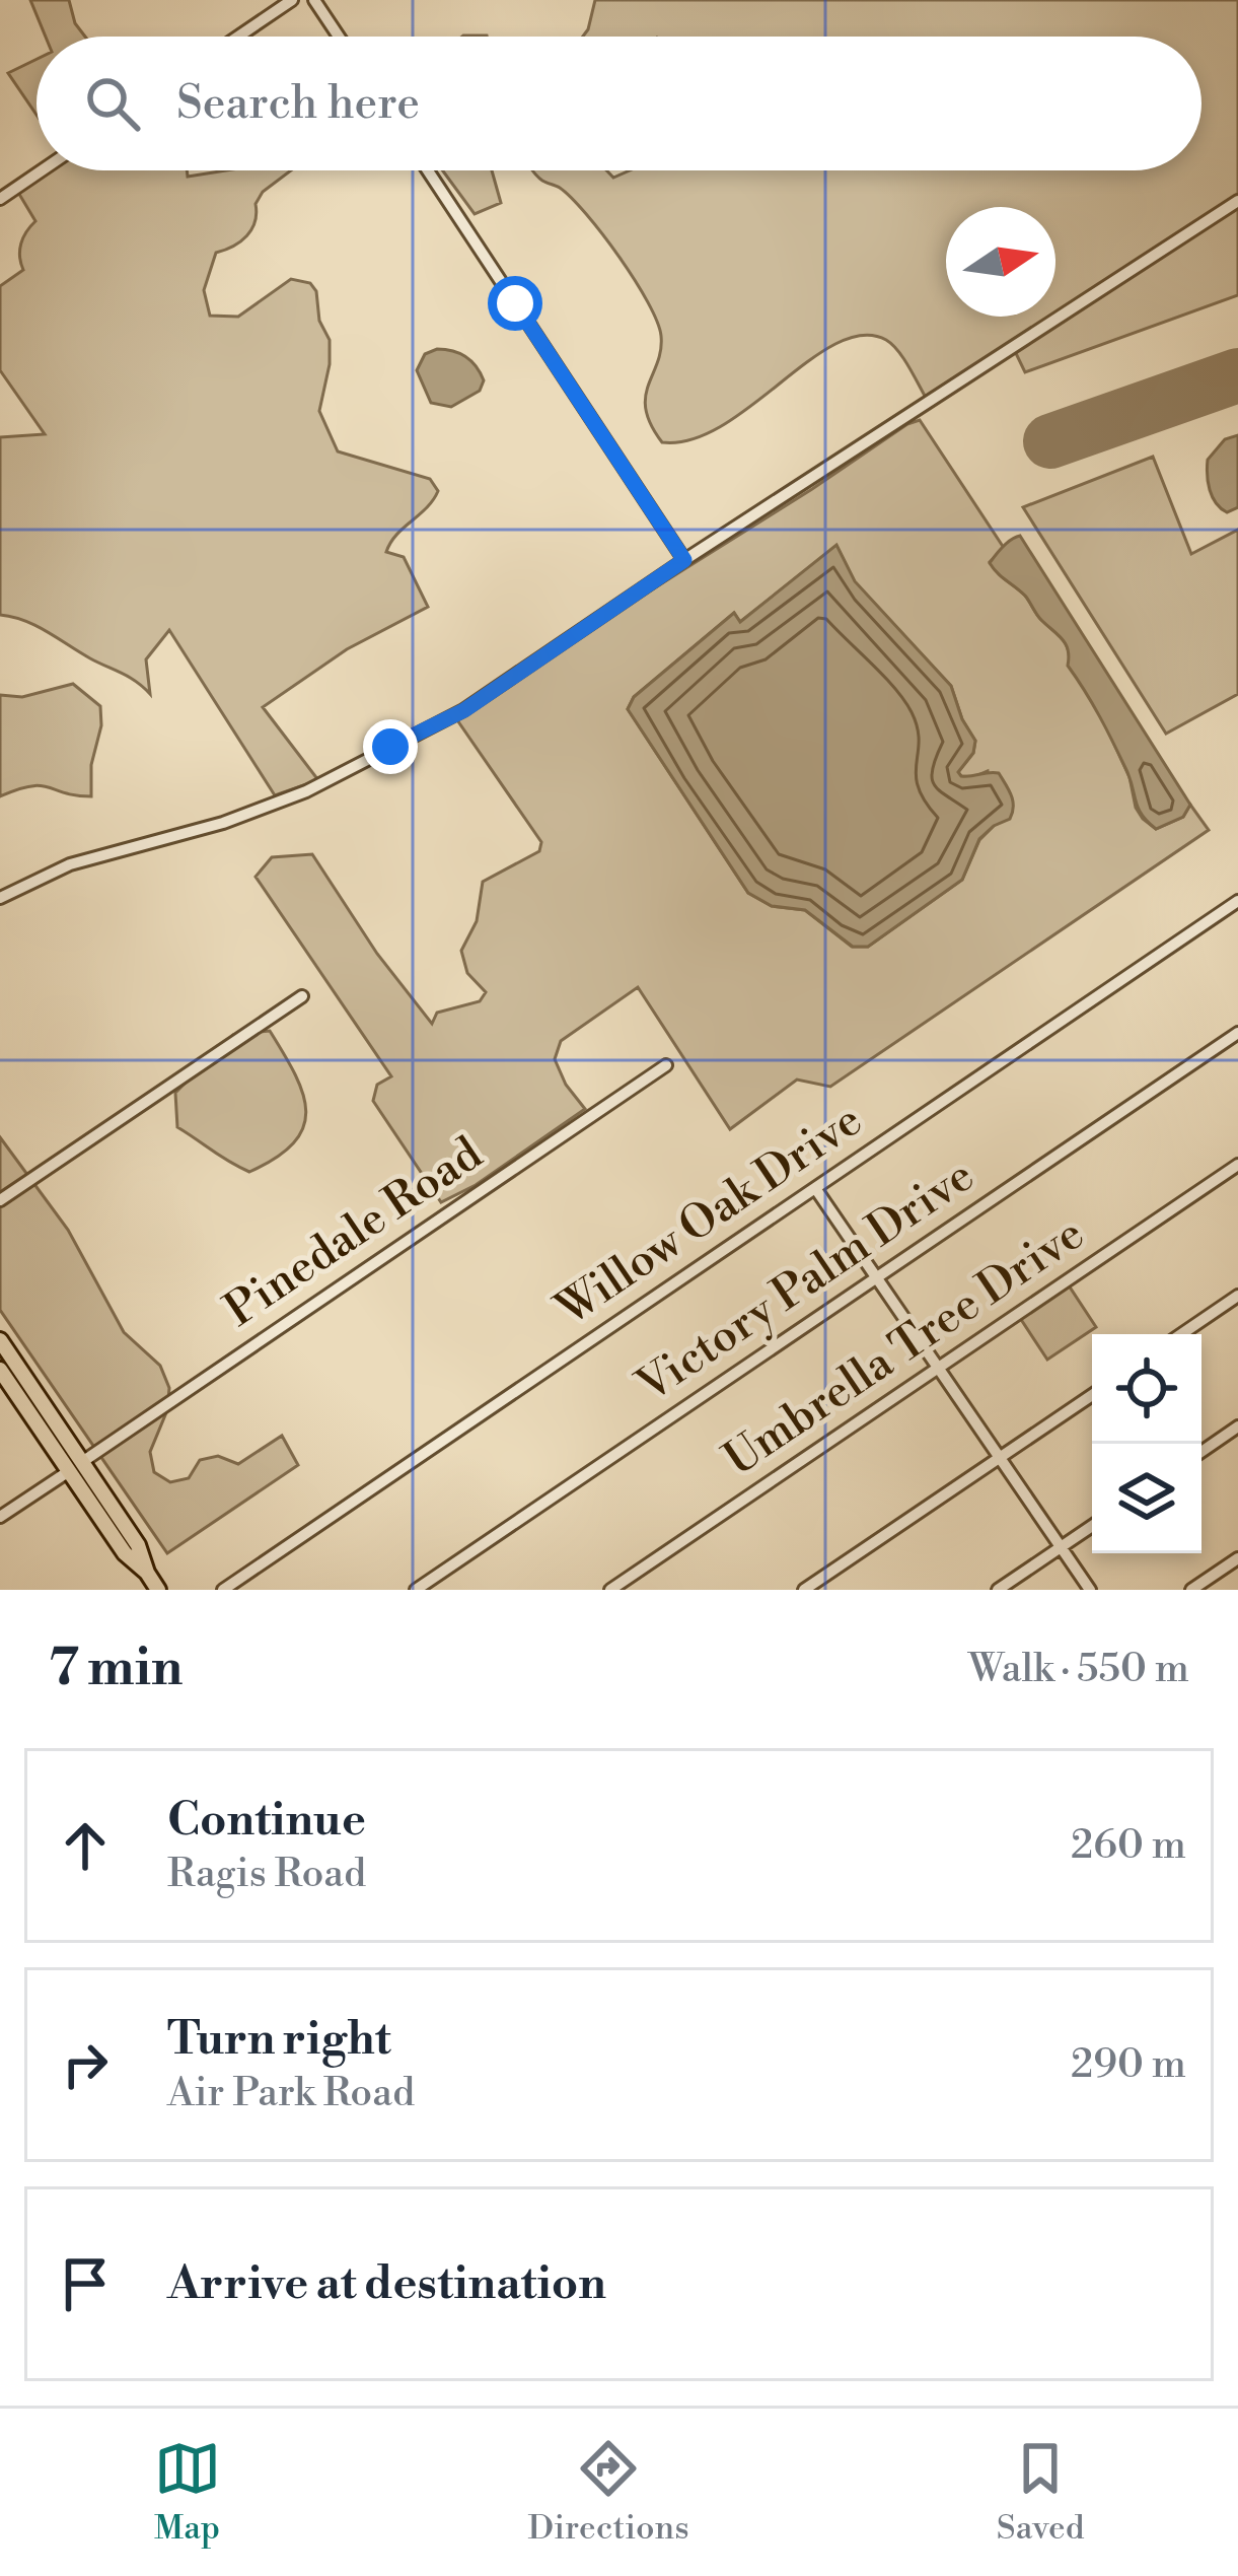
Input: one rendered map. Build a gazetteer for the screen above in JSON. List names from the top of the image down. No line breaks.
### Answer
{"streets":{"street":["Willow Oak Drive","Pinedale Road","Victory Palm Drive","Umbrella Tree Drive"]},"north":"right","page":{"search":"Search here","heading":["7 min","Walk · 550 m"],"list":[["Continue","Ragis Road","260 m"],["Turn right","Air Park Road","290 m"],"Arrive at destination"],"nav":["Map","Directions","Saved"]}}
